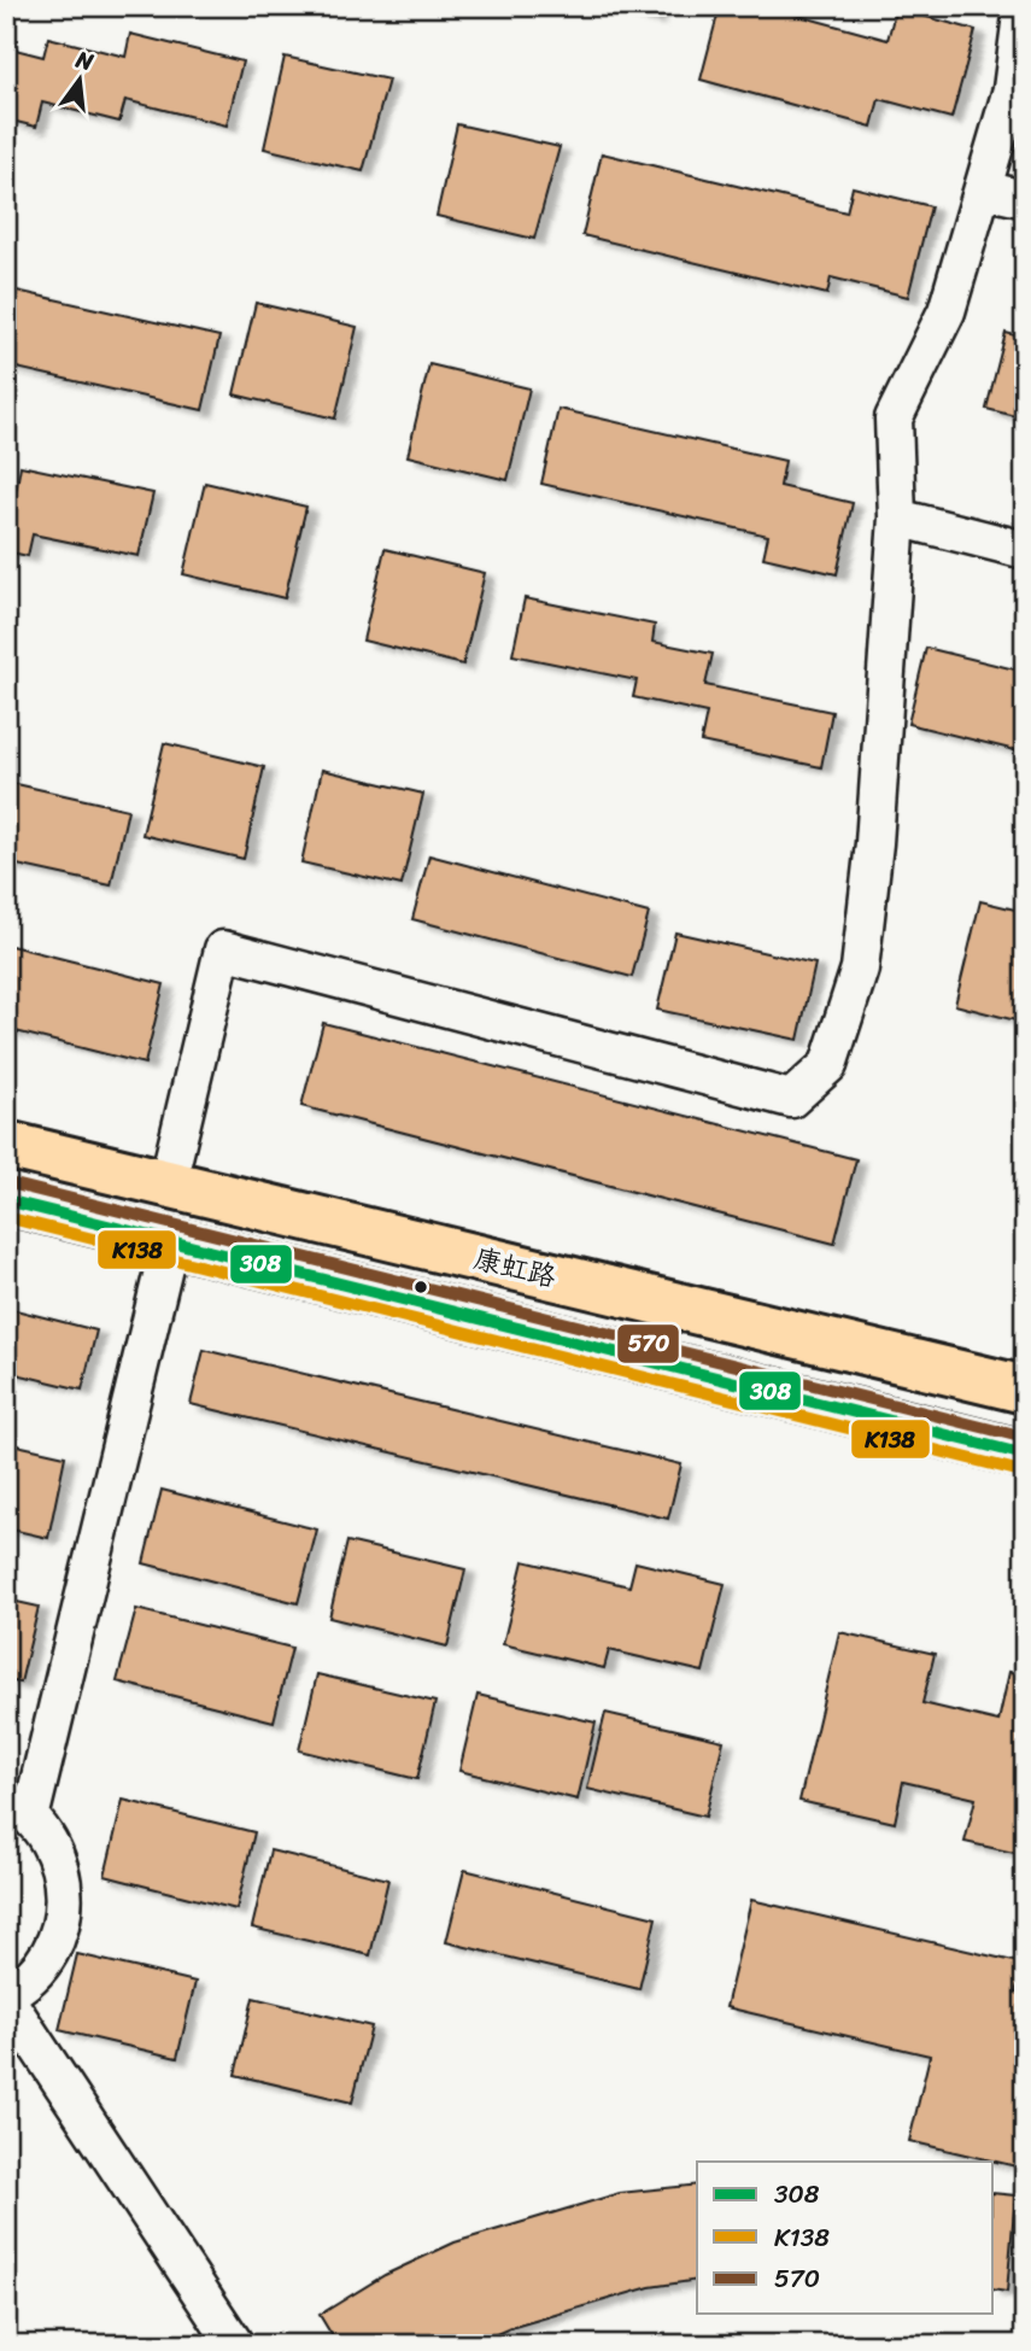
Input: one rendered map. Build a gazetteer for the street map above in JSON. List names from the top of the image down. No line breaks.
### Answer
{"streets":{"main road":["康虹路"]},"lines":["transit line 570","transit line 308","transit line K138"],"legend":["308","K138","570"],"north":"top"}
